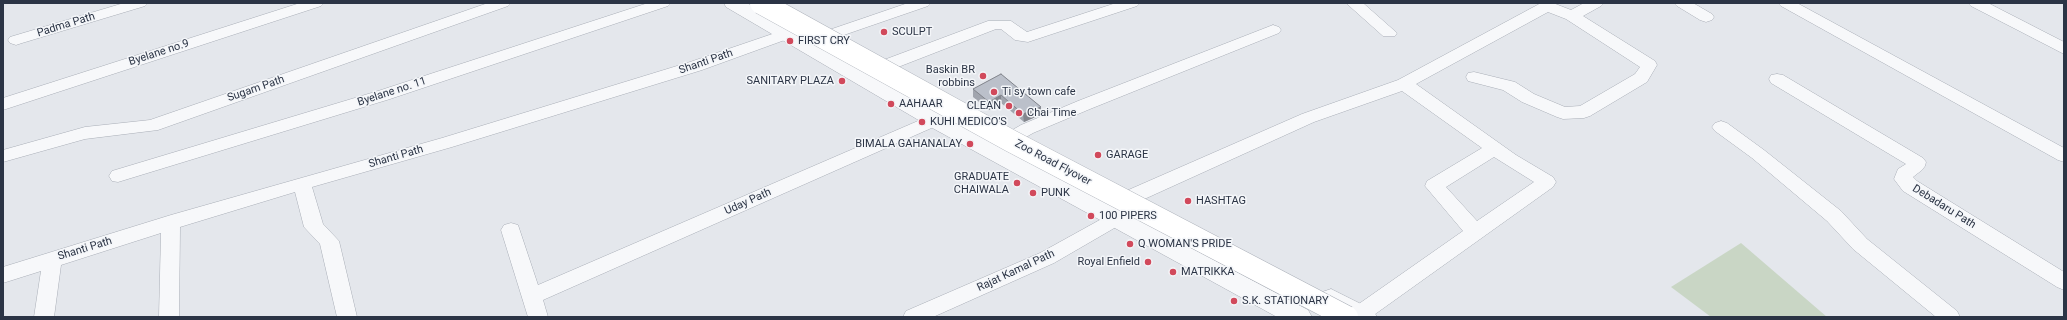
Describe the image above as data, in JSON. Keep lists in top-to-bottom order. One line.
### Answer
{"streets":{"main road":["Zoo Road Flyover"],"street":["Padma Path","Byelane no.9","Shanti Path","Sugam Path","Byelane no. 11","Uday Path","Debadaru Path","Rajat Kamal Path"]},"places":["SCULPT","FIRST CRY","Baskin BR robbins","SANITARY PLAZA","Ti sy town cafe","AAHAAR","CLEAN","Chai Time","KUHI MEDICO'S","BIMALA GAHANALAY","GARAGE","GRADUATE CHAIWALA","PUNK","HASHTAG","100 PIPERS","Q WOMAN'S PRIDE","Royal Enfield","MATRIKKA","S.K. STATIONARY"]}
